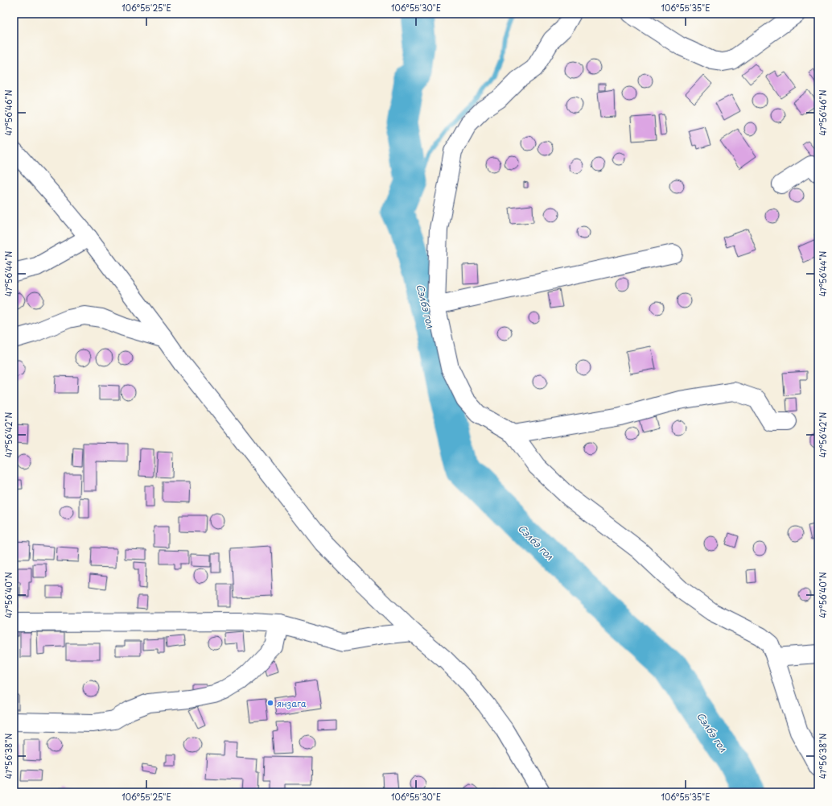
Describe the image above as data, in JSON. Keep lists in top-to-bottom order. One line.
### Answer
{"water":["Сэлбэ гол"],"places":["янзага"],"coordinates":["106°55'25\"E","106°55'30\"E","106°55'35\"E","47°56'46\"N","47°56'44\"N","47°56'42\"N","47°56'40\"N","47°56'38\"N"]}
